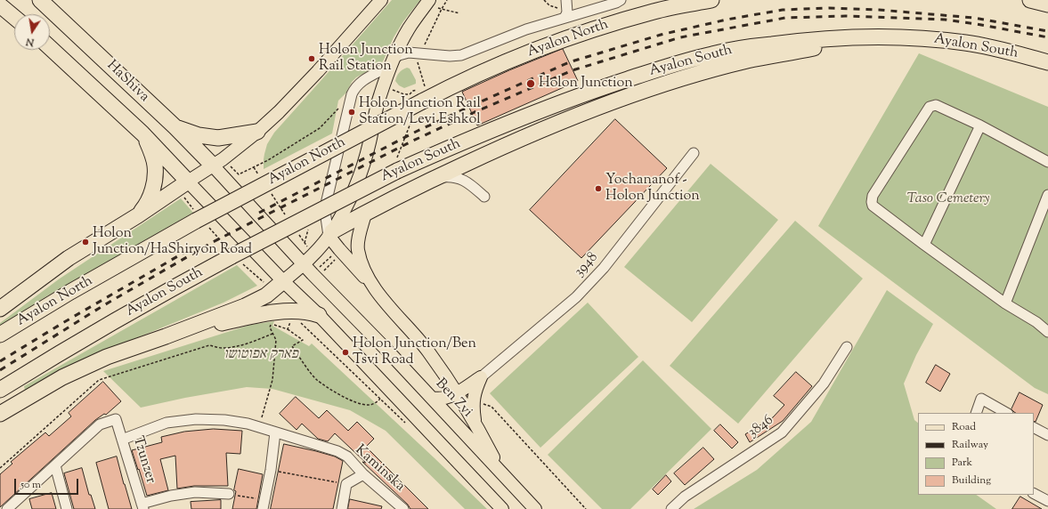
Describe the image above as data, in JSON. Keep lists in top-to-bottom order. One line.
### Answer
{"streets":{"highway":["Ayalon North","Ayalon South","HaShiva"],"main road":["Ben Zvi"],"street":["3948","3846","Tzunzer","Kaminska"]},"crossings":[["HaShiva","Ben Zvi"],["Tzunzer","Kaminska"]],"parks":["Taso Cemetery","פארק אפוטושו"],"places":["Holon Junction Rail Station","Holon Junction","Holon Junction Rail Station/Levi Eshkol","Yochananof - Holon Junction","Holon Junction/HaShiryon Road","Holon Junction/Ben Tsvi Road"],"legend":["Road","Railway","Park","Building"],"scale_bar":"50 m","north":"bottom"}
